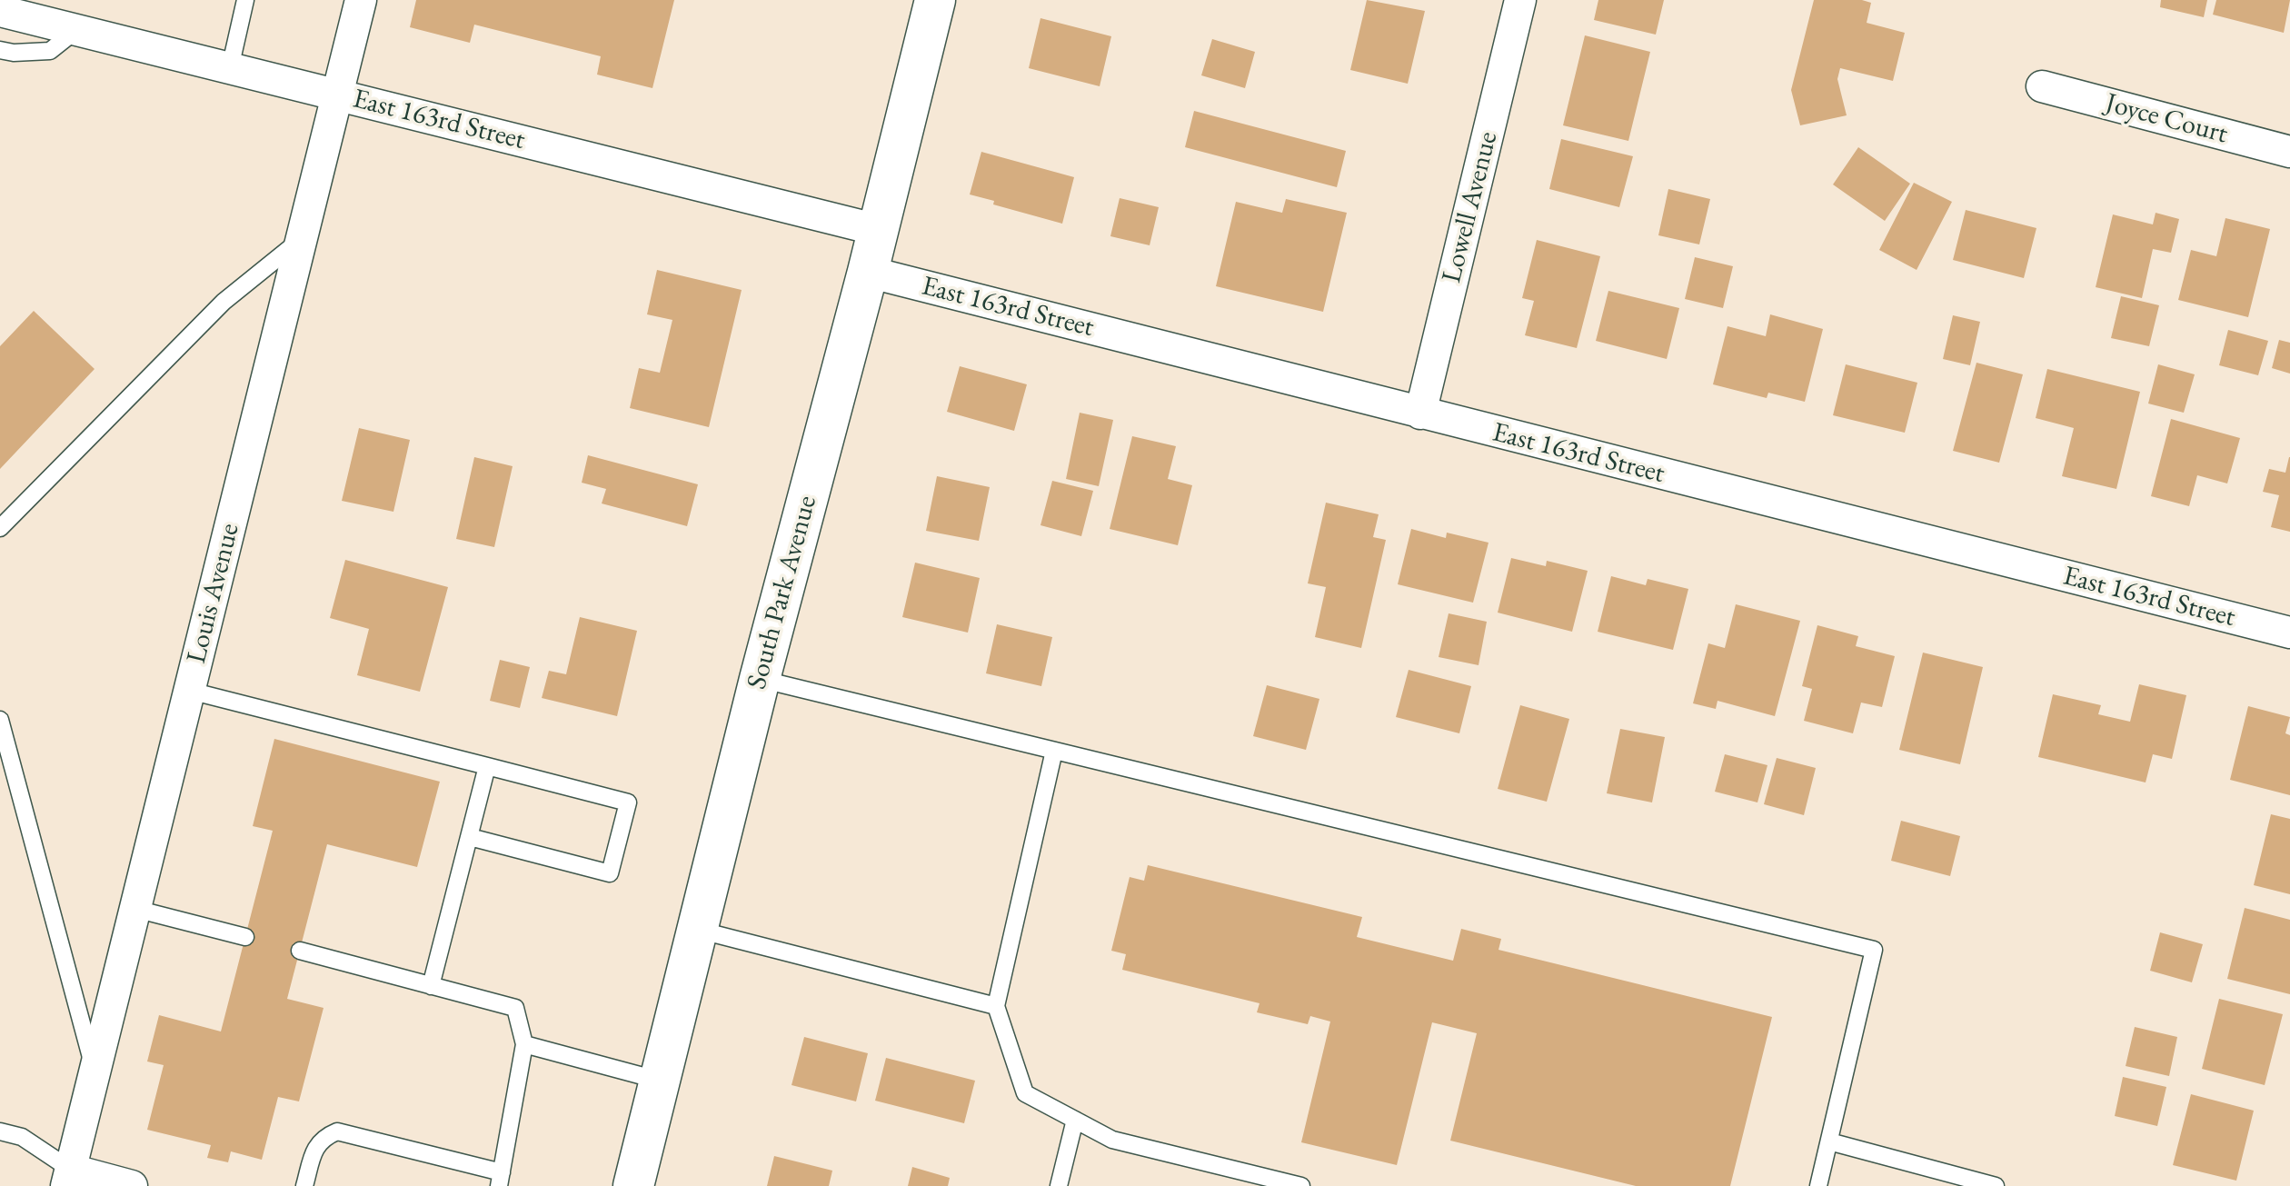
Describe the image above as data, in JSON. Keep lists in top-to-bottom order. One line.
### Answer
{"streets":{"street":["Joyce Court","East 163rd Street","Lowell Avenue","South Park Avenue","Louis Avenue"]},"crossings":[["East 163rd Street","Lowell Avenue"],["East 163rd Street","South Park Avenue"],["East 163rd Street","Louis Avenue"]]}
